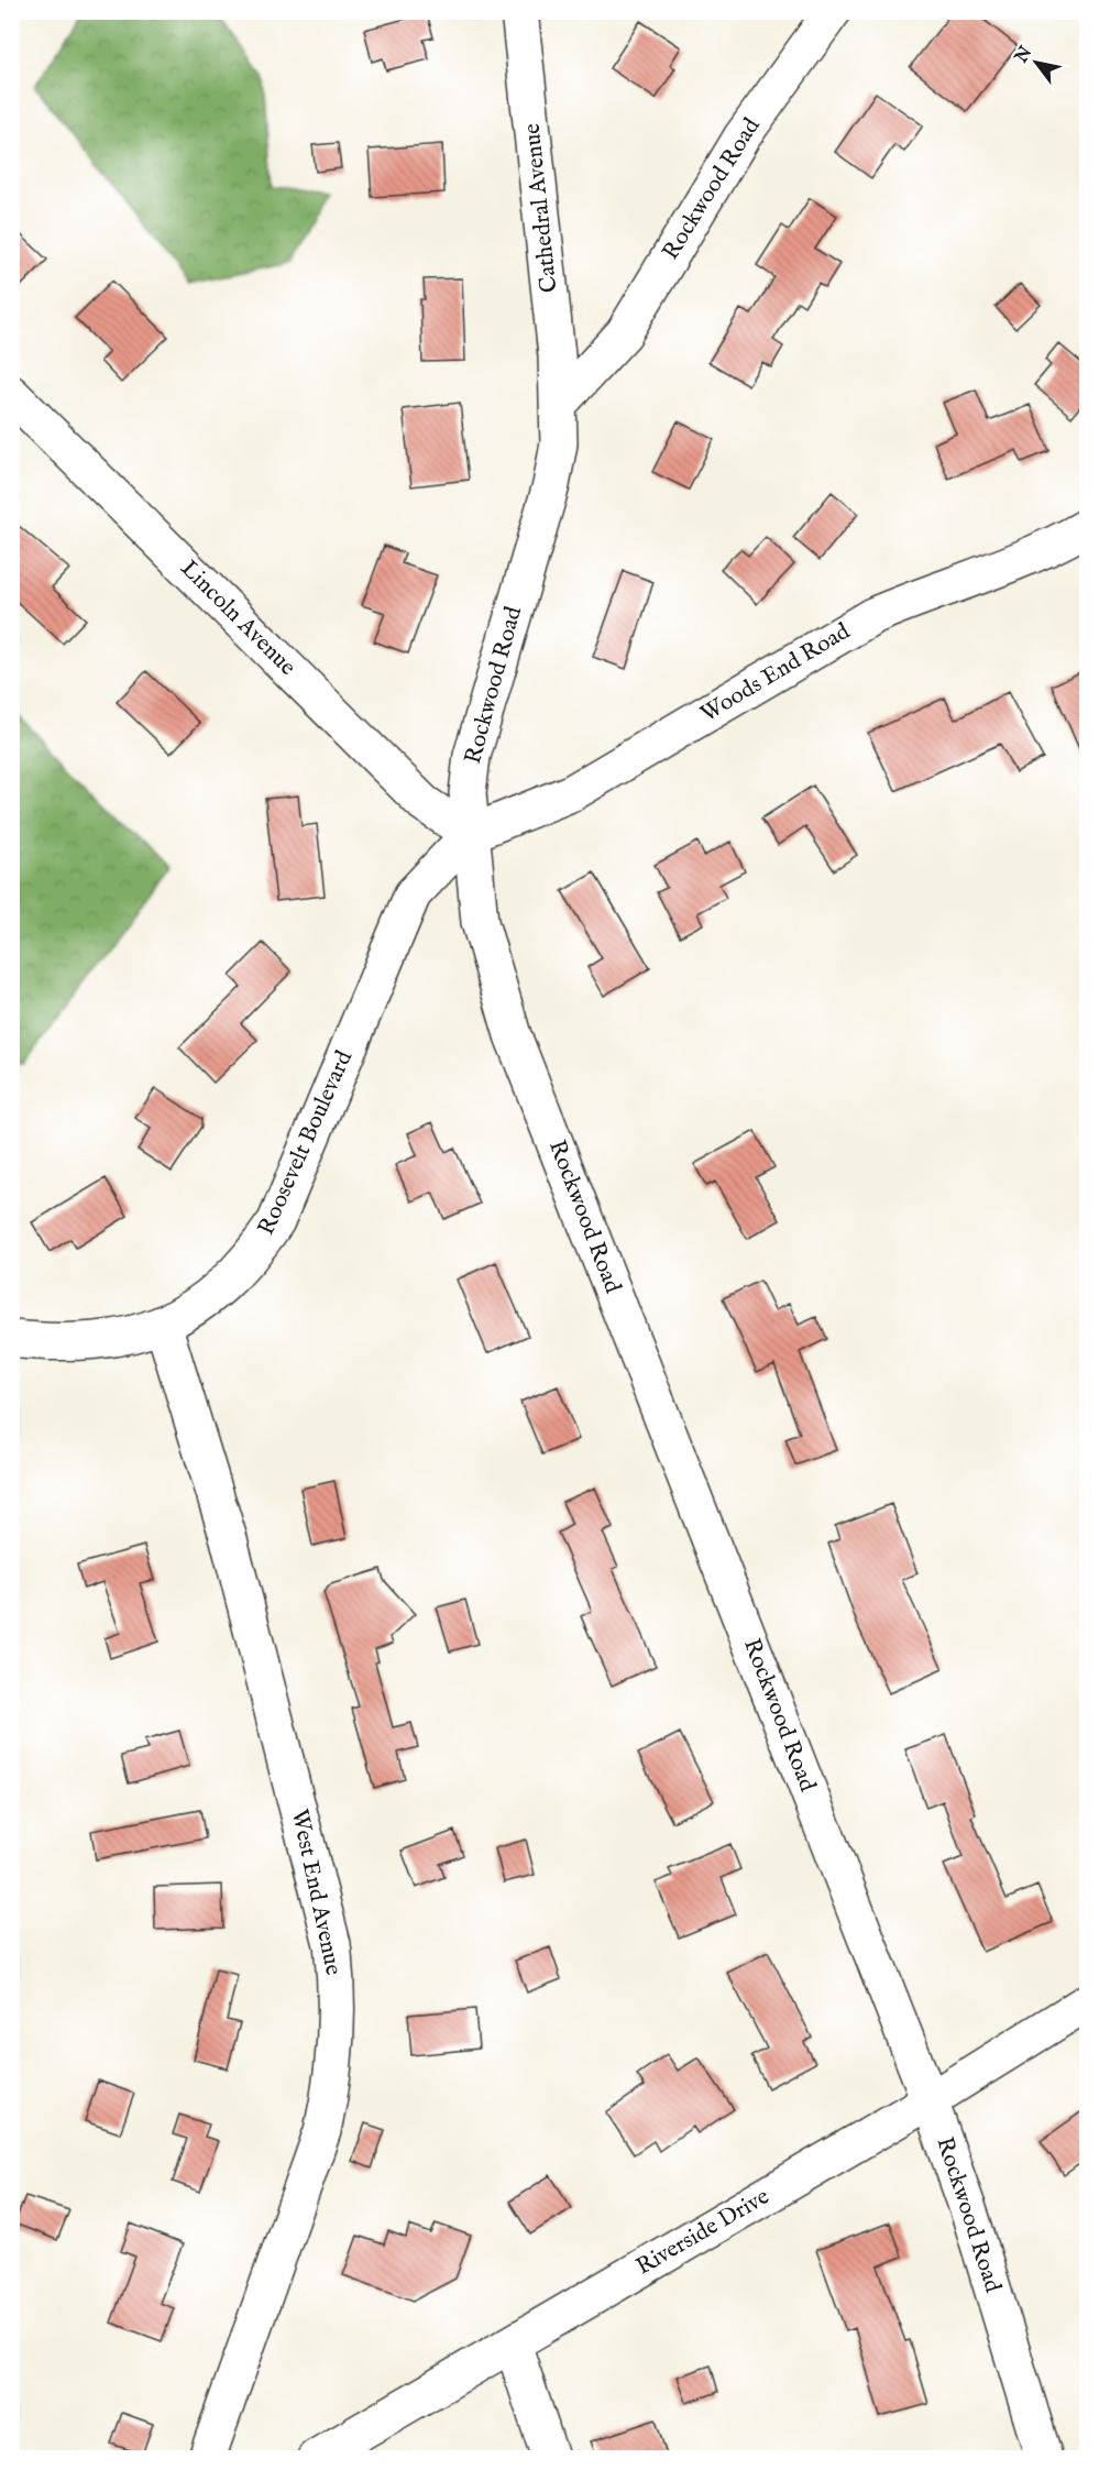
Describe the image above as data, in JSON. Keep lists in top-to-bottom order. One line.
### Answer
{"streets":{"street":["Rockwood Road","Cathedral Avenue","Lincoln Avenue","Woods End Road","Roosevelt Boulevard","West End Avenue","Riverside Drive"]},"crossings":[["Rockwood Road","Cathedral Avenue"],["Rockwood Road","Lincoln Avenue"],["Rockwood Road","Woods End Road"],["Rockwood Road","Roosevelt Boulevard"],["Rockwood Road","Riverside Drive"],["Lincoln Avenue","Woods End Road"],["Lincoln Avenue","Roosevelt Boulevard"],["Woods End Road","Roosevelt Boulevard"],["Roosevelt Boulevard","West End Avenue"]],"north":"top left"}
